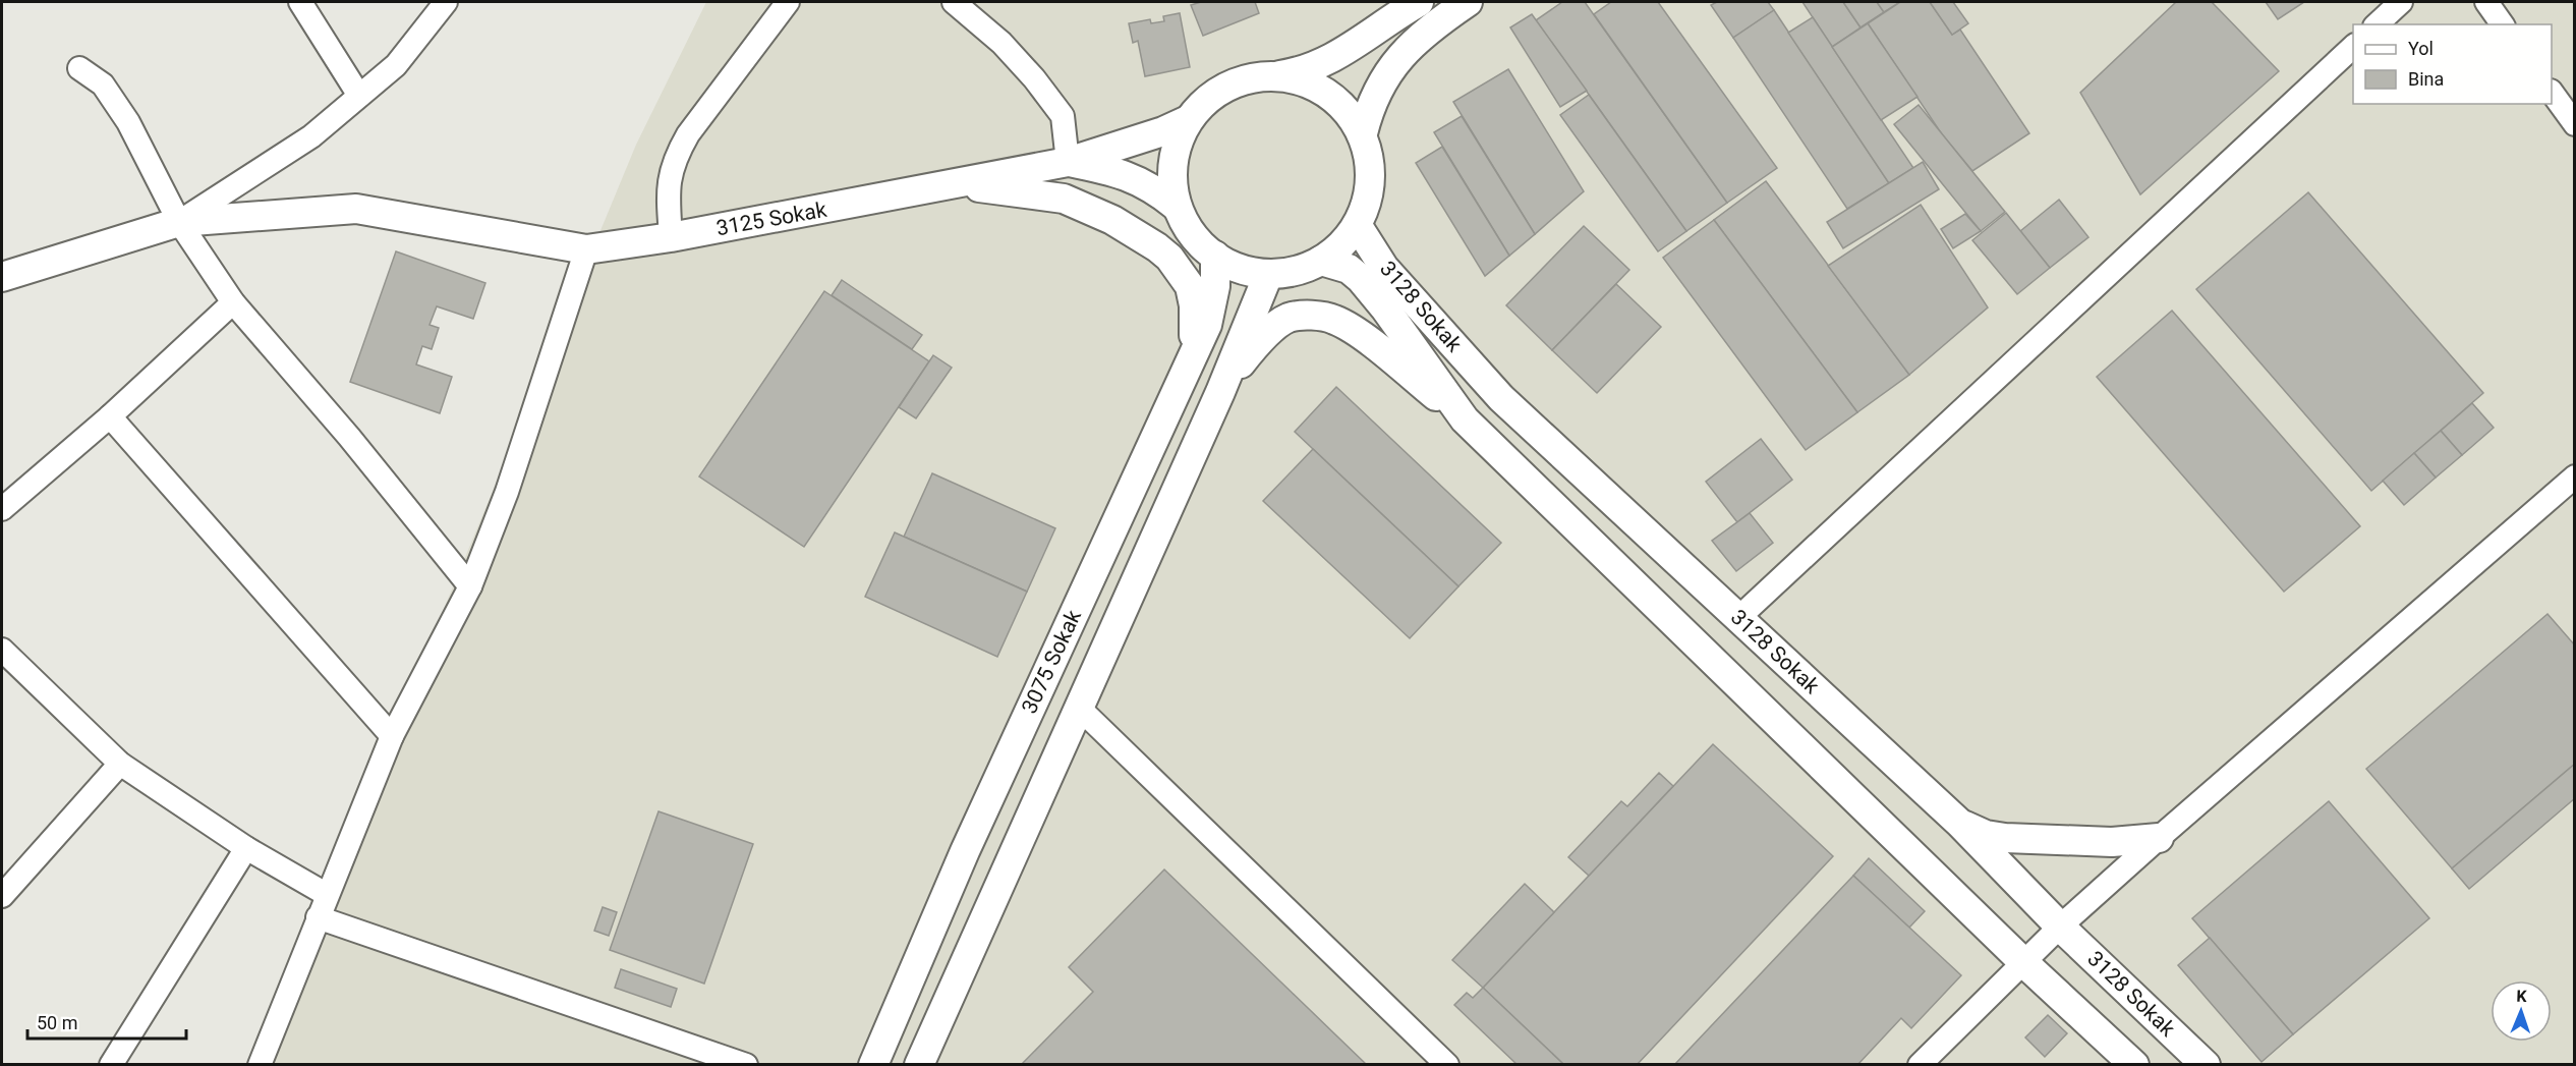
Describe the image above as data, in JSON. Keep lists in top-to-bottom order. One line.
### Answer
{"streets":{"street":["3125 Sokak","3128 Sokak","3075 Sokak"]},"crossings":[["3125 Sokak","3128 Sokak"],["3125 Sokak","3075 Sokak"],["3128 Sokak","3075 Sokak"]],"legend":["Yol","Bina"],"scale_bar":"50 m","north":"top"}
